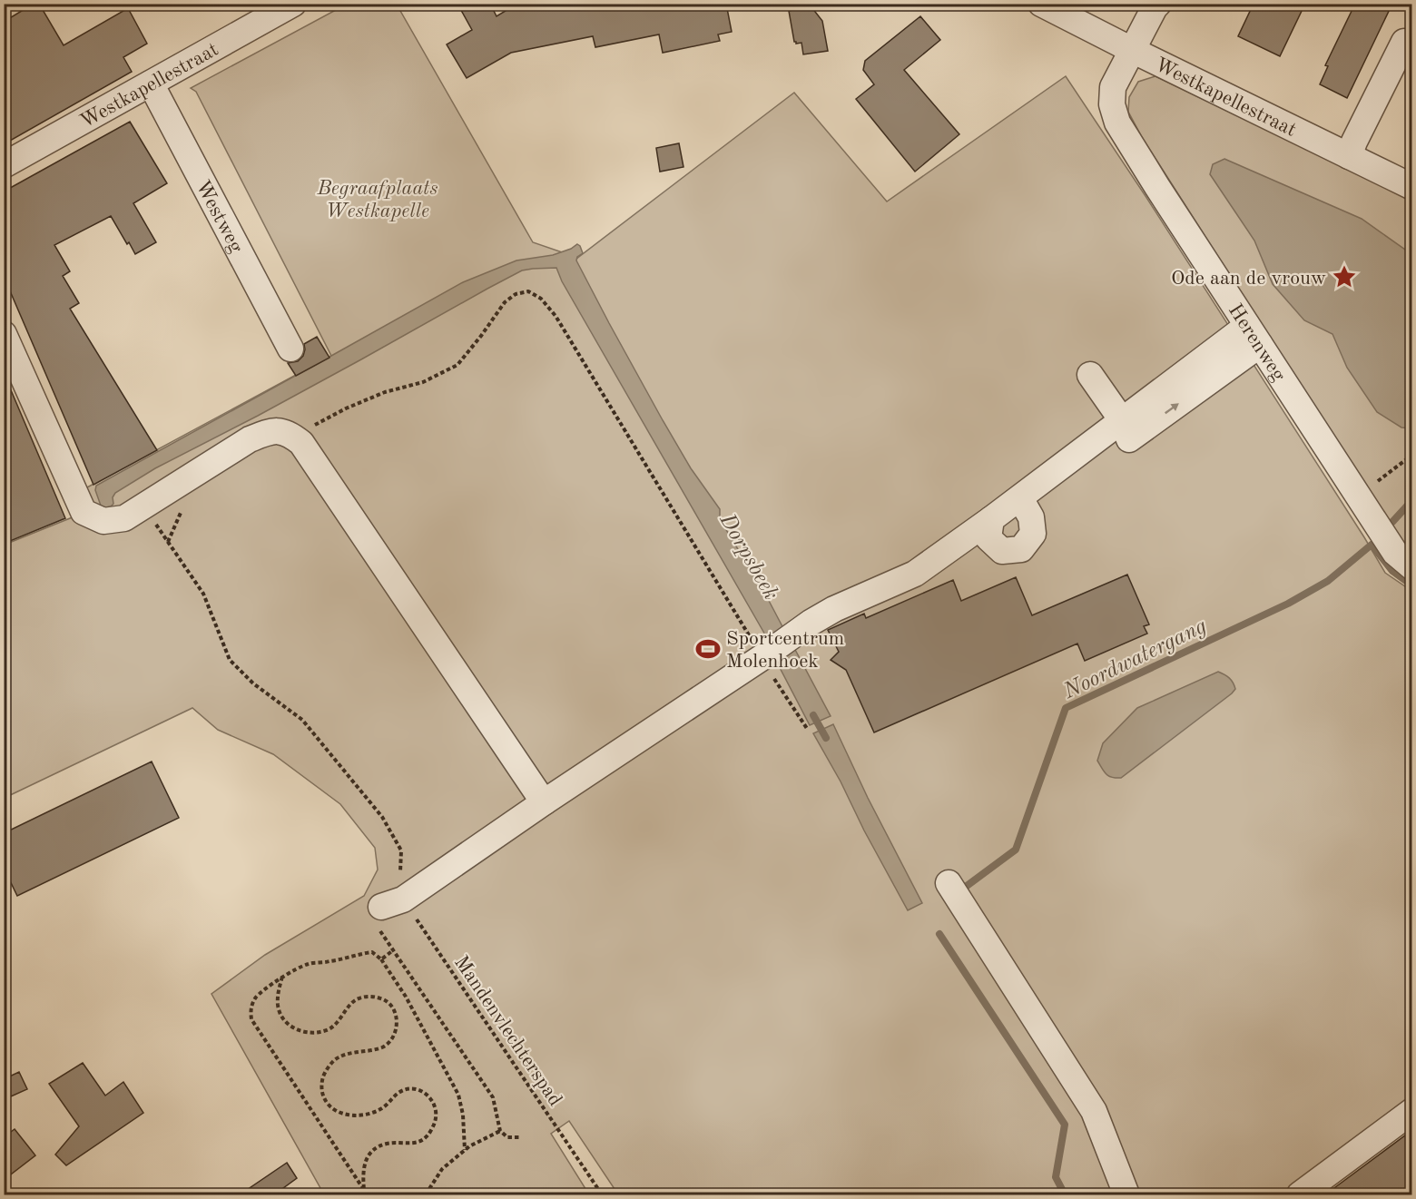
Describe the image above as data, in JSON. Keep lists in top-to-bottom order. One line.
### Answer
{"streets":{"street":["Westkapellestraat","Westweg","Herenweg"],"path":["Mandenvlechterspad"]},"crossings":[["Westkapellestraat","Westweg"],["Westkapellestraat","Herenweg"]],"water":["Dorpsbeek","Noordwatergang"],"parks":["Begraafplaats Westkapelle"],"places":{"place":["Ode aan de vrouw"],"sports":["Sportcentrum Molenhoek"]}}
